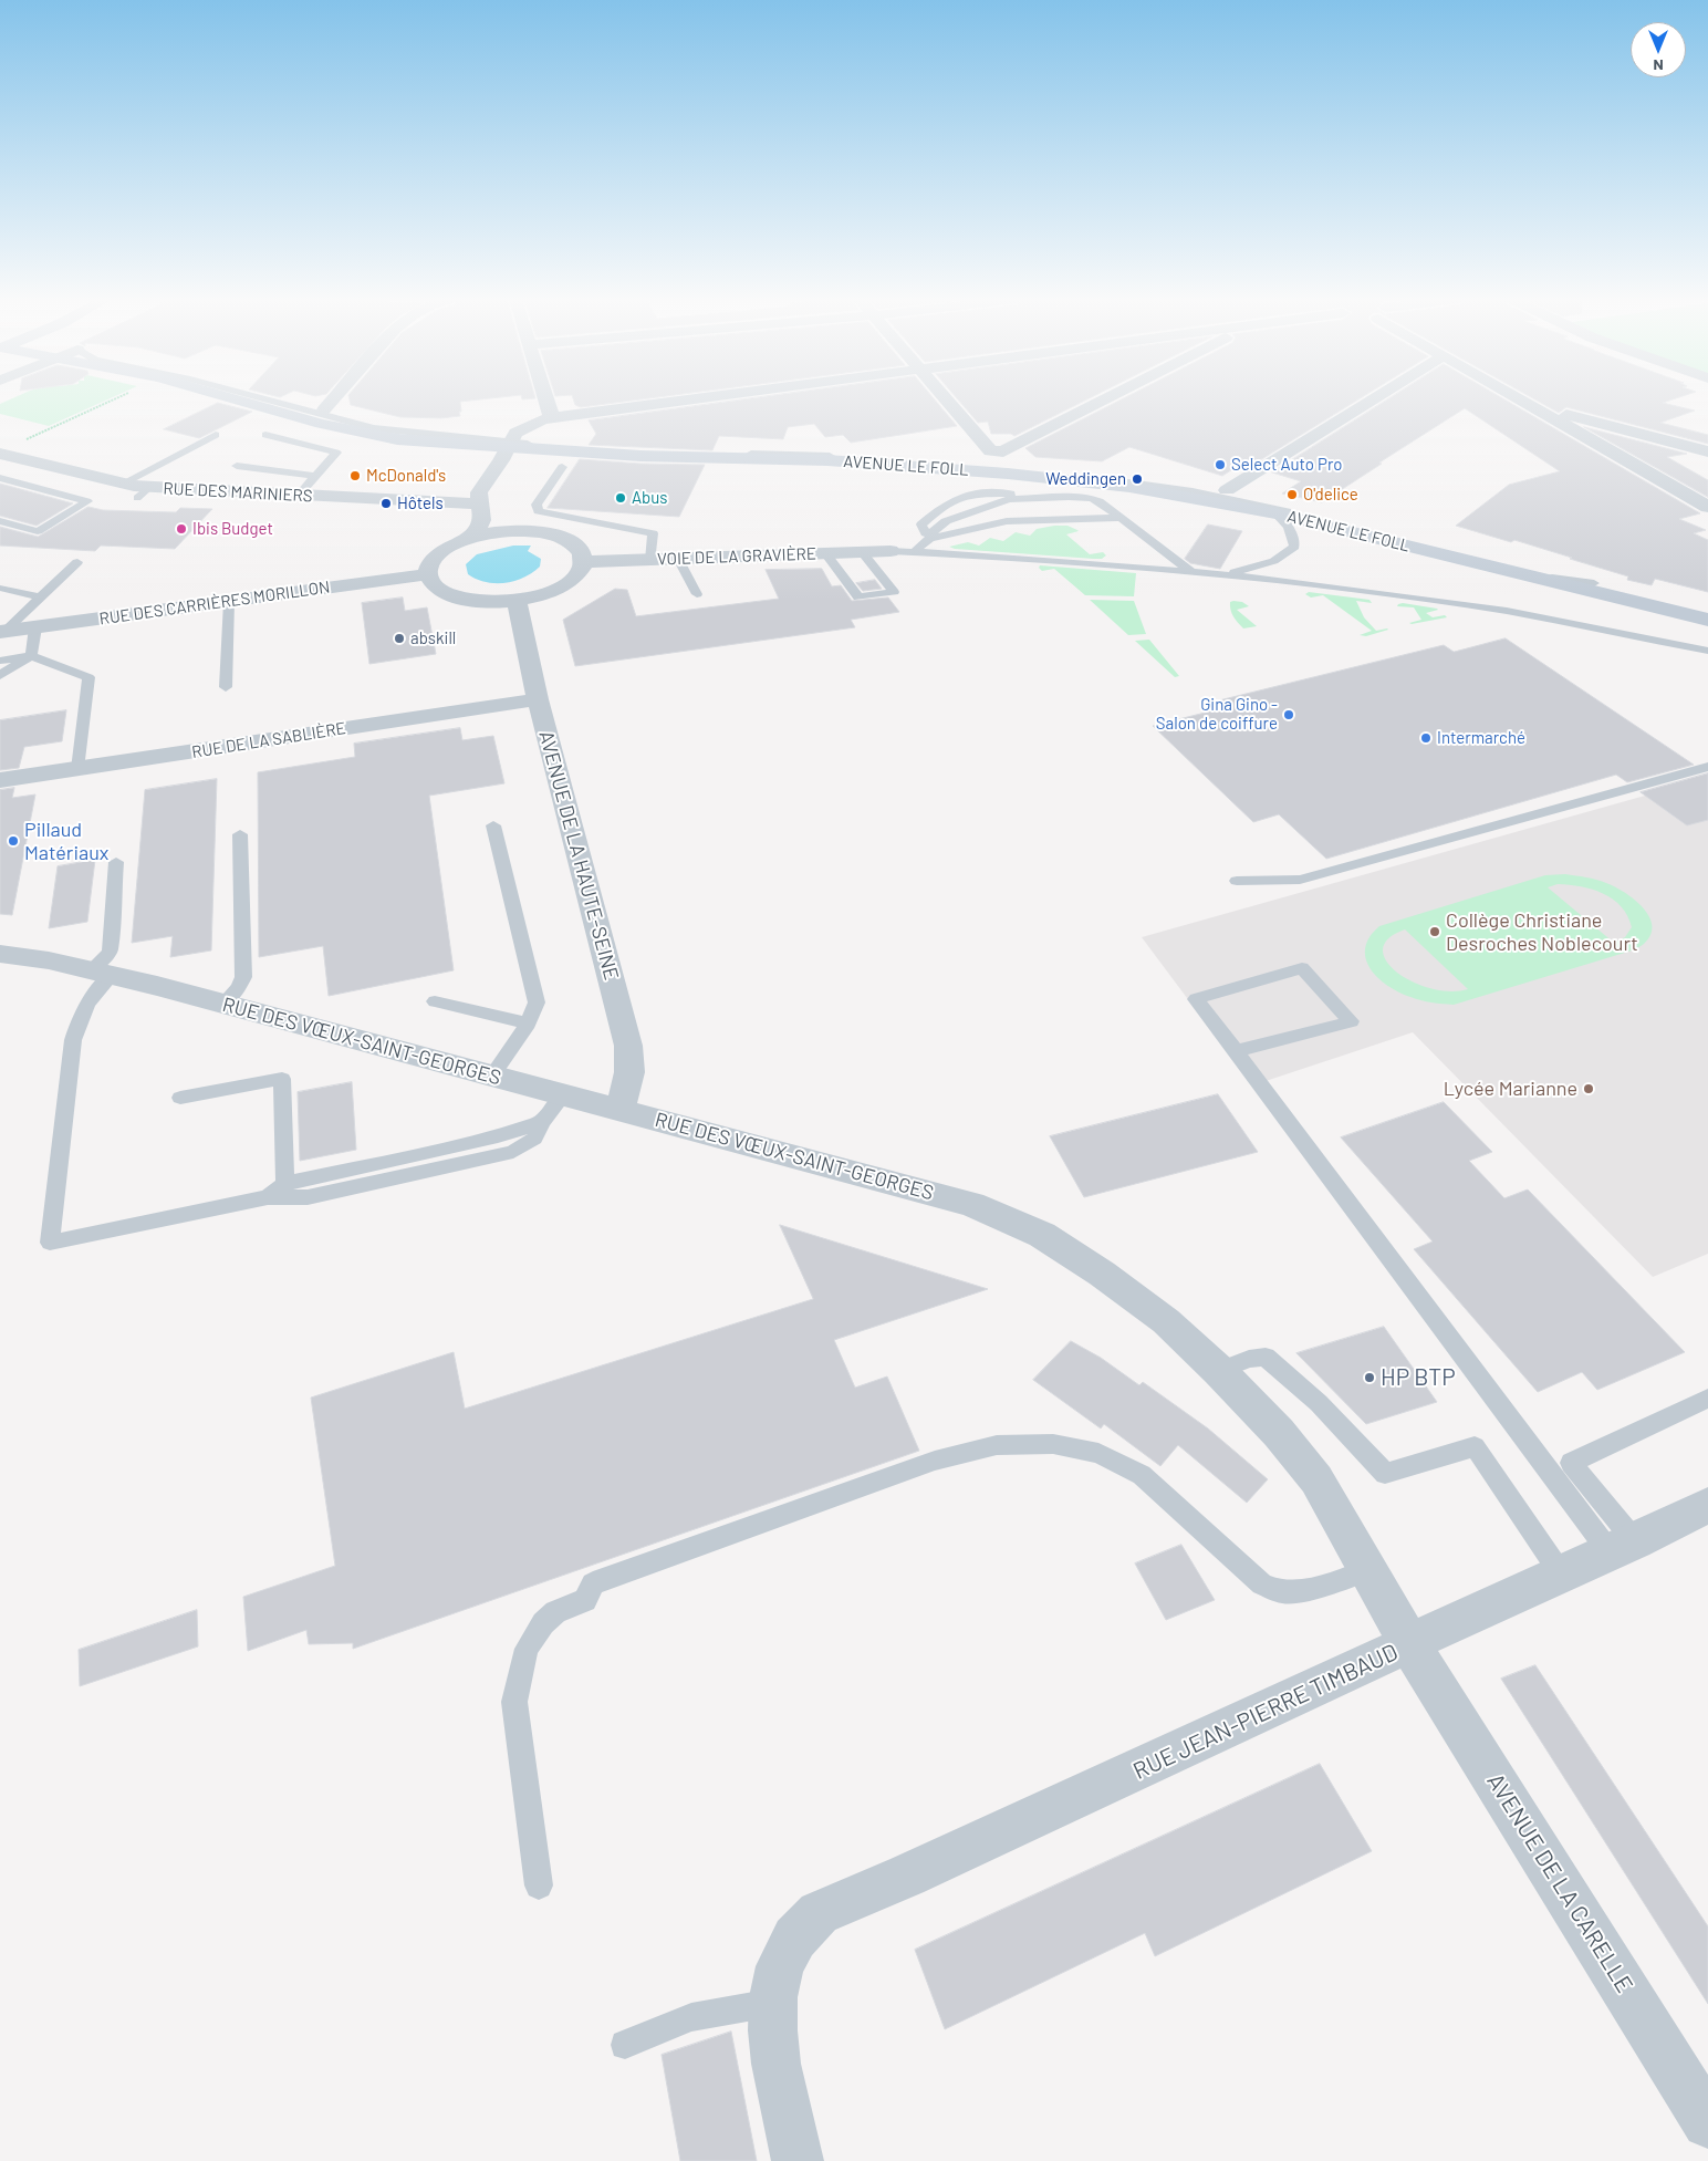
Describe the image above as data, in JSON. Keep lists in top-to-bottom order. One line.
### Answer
{"streets":{"main road":["AVENUE LE FOLL"],"street":["RUE DES MARINIERS","VOIE DE LA GRAVIÈRE","RUE DES CARRIÈRES MORILLON","RUE DE LA SABLIÈRE","AVENUE DE LA HAUTE-SEINE","RUE DES VŒUX-SAINT-GEORGES","RUE JEAN-PIERRE TIMBAUD","AVENUE DE LA CARELLE"]},"crossings":[["RUE DE LA SABLIÈRE","AVENUE DE LA HAUTE-SEINE"],["AVENUE DE LA HAUTE-SEINE","RUE DES VŒUX-SAINT-GEORGES"],["RUE DES VŒUX-SAINT-GEORGES","RUE JEAN-PIERRE TIMBAUD"],["RUE DES VŒUX-SAINT-GEORGES","AVENUE DE LA CARELLE"],["RUE JEAN-PIERRE TIMBAUD","AVENUE DE LA CARELLE"]],"places":["Select Auto Pro","McDonald's","Weddingen","O'delice","Abus","Hôtels","Ibis Budget","abskill","Gina Gino - Salon de coiffure","Intermarché","Pillaud Matériaux","Collège Christiane Desroches Noblecourt","Lycée Marianne","HP BTP"],"north":"bottom"}
